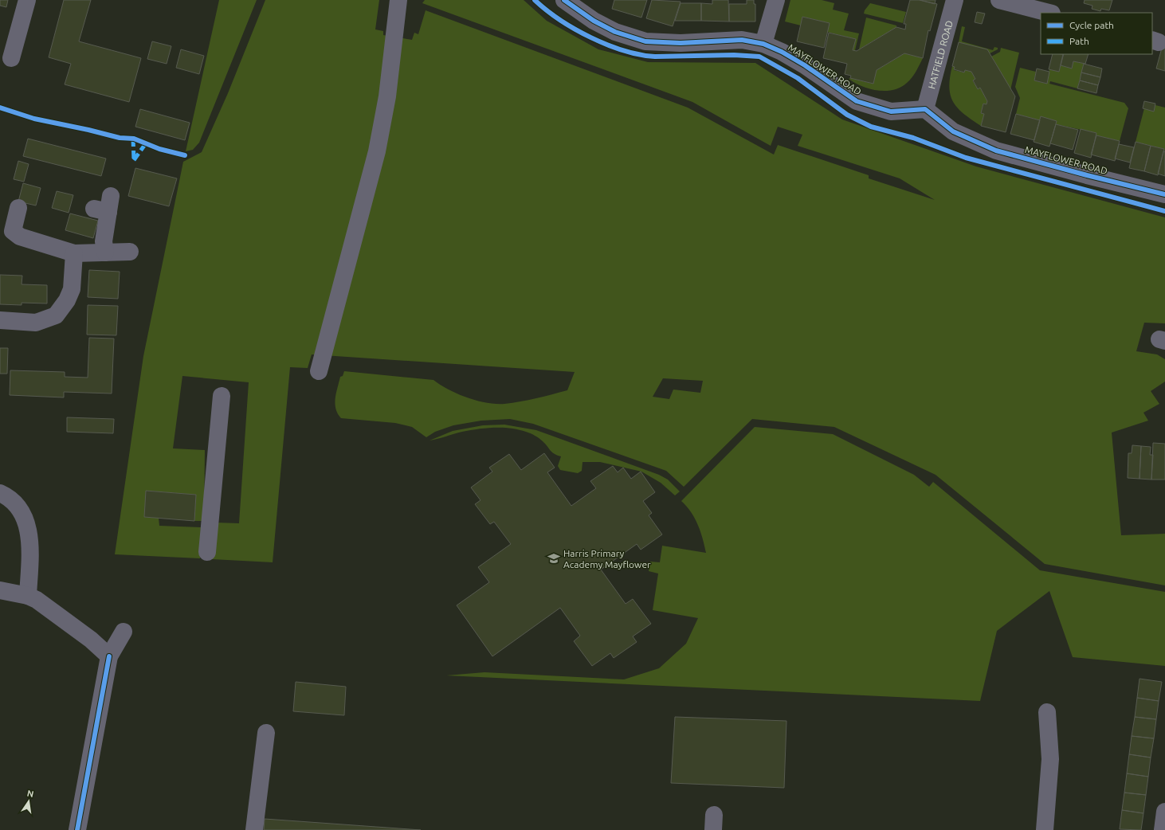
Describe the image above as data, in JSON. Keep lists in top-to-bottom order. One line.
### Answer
{"streets":{"street":["HATFIELD ROAD","MAYFLOWER ROAD"]},"crossings":[["HATFIELD ROAD","MAYFLOWER ROAD"]],"places":{"school or university":["Harris Primary Academy Mayflower"]},"legend":["Cycle path","Path"],"north":"top"}
